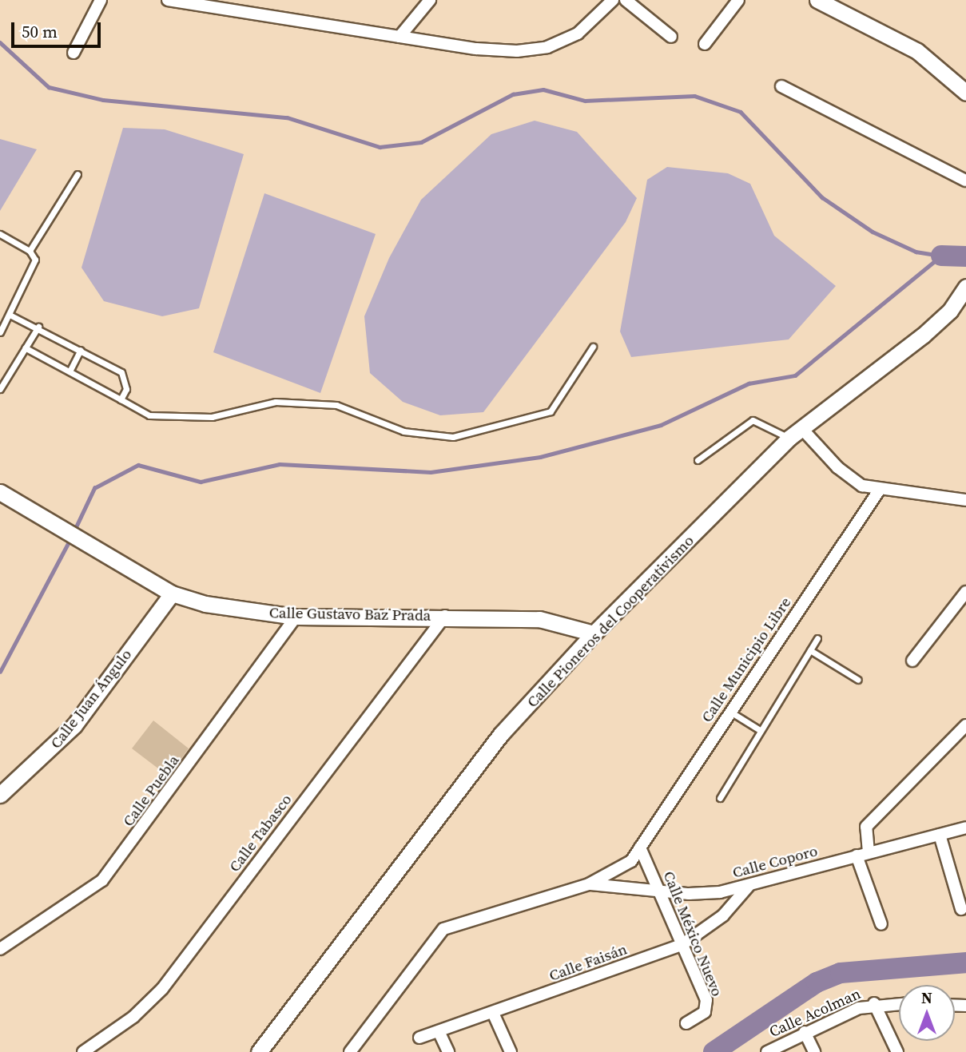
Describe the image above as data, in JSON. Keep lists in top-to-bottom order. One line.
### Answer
{"streets":{"street":["Calle Gustavo Baz Prada","Calle Pioneros del Cooperativismo","Calle Municipio Libre","Calle Juan Ángulo","Calle Puebla","Calle Tabasco","Calle Coporo","Calle México Nuevo","Calle Faisán","Calle Acolman"]},"crossings":[["Calle Gustavo Baz Prada","Calle Pioneros del Cooperativismo"],["Calle Gustavo Baz Prada","Calle Juan Ángulo"],["Calle Gustavo Baz Prada","Calle Puebla"],["Calle Gustavo Baz Prada","Calle Tabasco"],["Calle Municipio Libre","Calle Coporo"],["Calle Municipio Libre","Calle México Nuevo"],["Calle Coporo","Calle México Nuevo"],["Calle Coporo","Calle Faisán"],["Calle México Nuevo","Calle Faisán"]],"scale_bar":"50 m","north":"top"}
